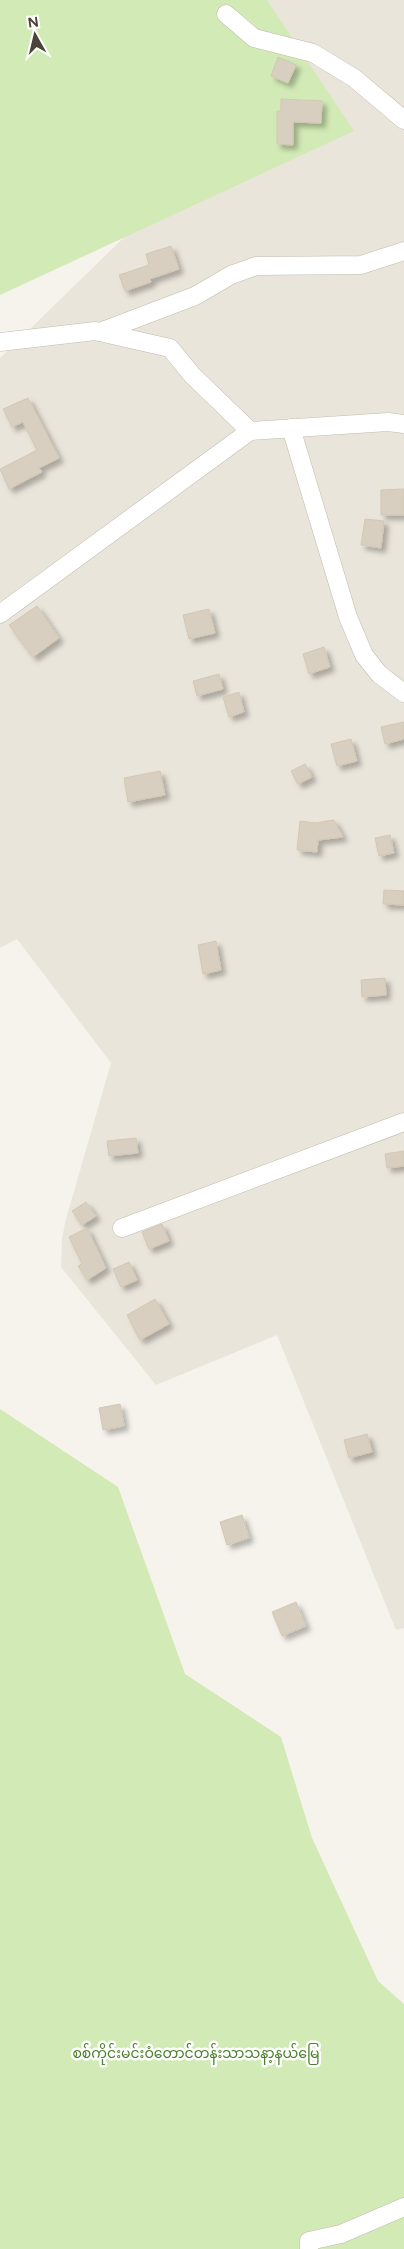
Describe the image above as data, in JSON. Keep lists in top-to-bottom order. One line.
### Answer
{"parks":["စစ်ကိုင်းမင်းဝံတောင်တန်းသာသနာ့နယ်မြေ"],"north":"top"}
